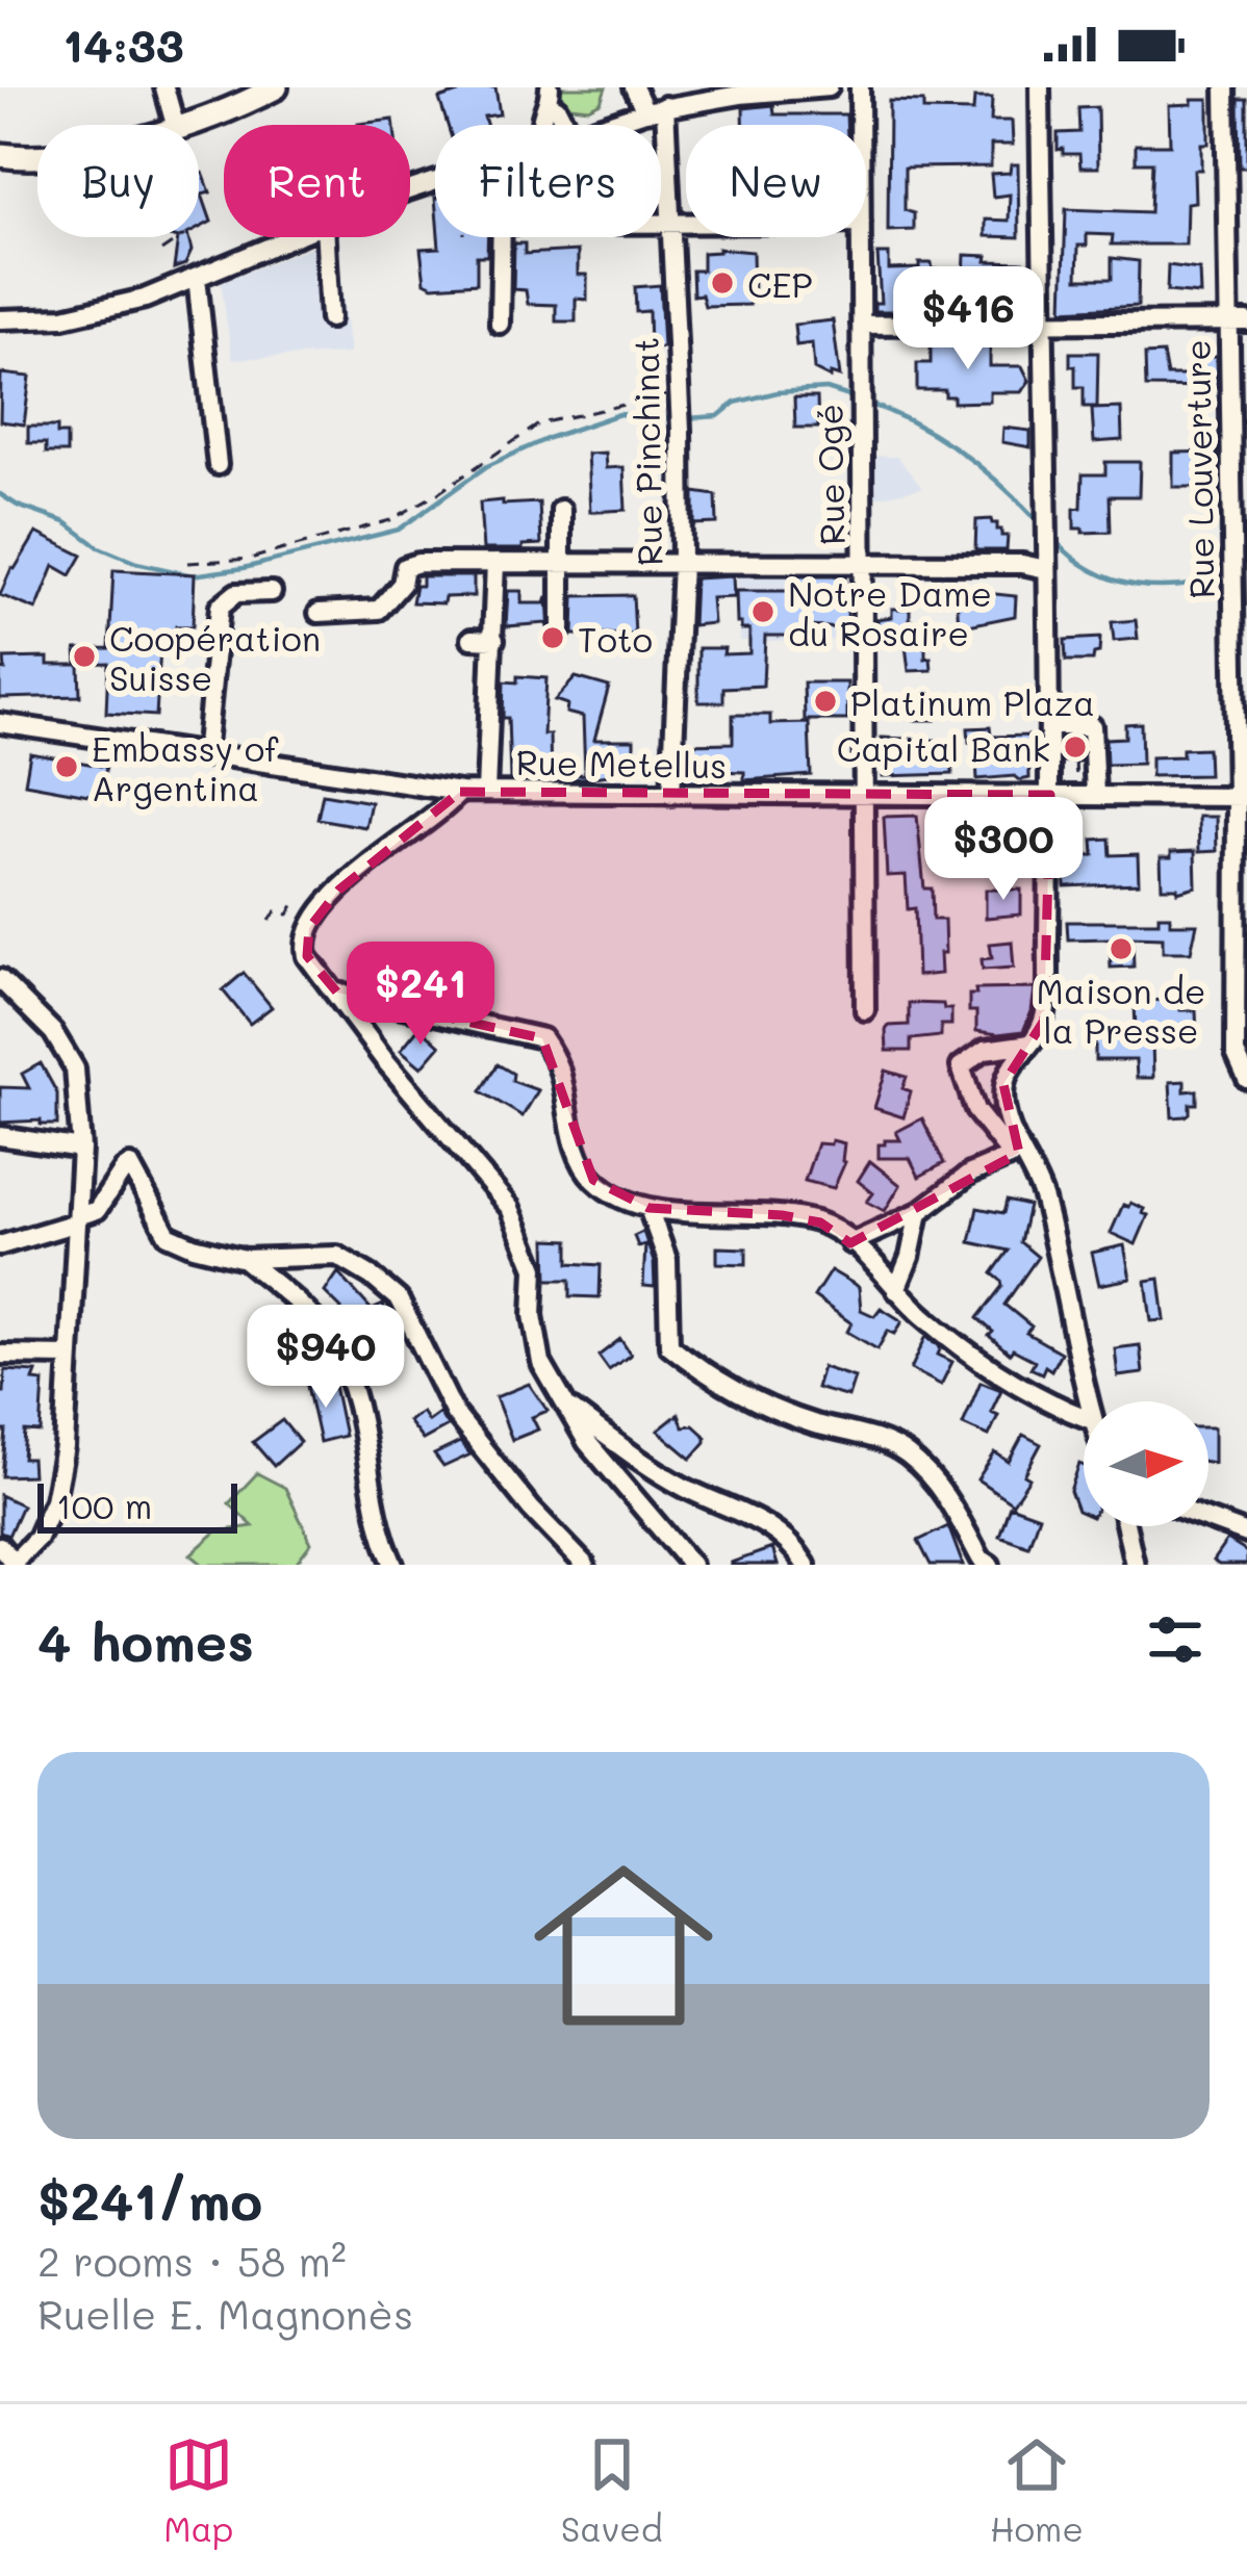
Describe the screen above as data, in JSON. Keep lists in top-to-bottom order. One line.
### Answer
{"streets":{"street":["Rue Pinchinat","Rue Louverture","Rue Ogé","Rue Metellus"]},"crossings":[["Rue Pinchinat","Rue Metellus"],["Rue Louverture","Rue Metellus"],["Rue Ogé","Rue Metellus"]],"places":["CEP","Notre Dame du Rosaire","Toto","Coopération Suisse","Platinum Plaza","Capital Bank","Embassy of Argentina","Maison de la Presse"],"scale_bar":"100 m","north":"right","page":{"status":"14:33","chip":["Buy","Rent","Filters","New"],"price":["$416","$300","$241","$940"],"scale":"100 m","heading":"4 homes","list":[{"name":"$241/mo","note":"2 rooms · 58 m² · Ruelle E. Magnonès"}],"tabs":["Map","Saved","Home"]}}
